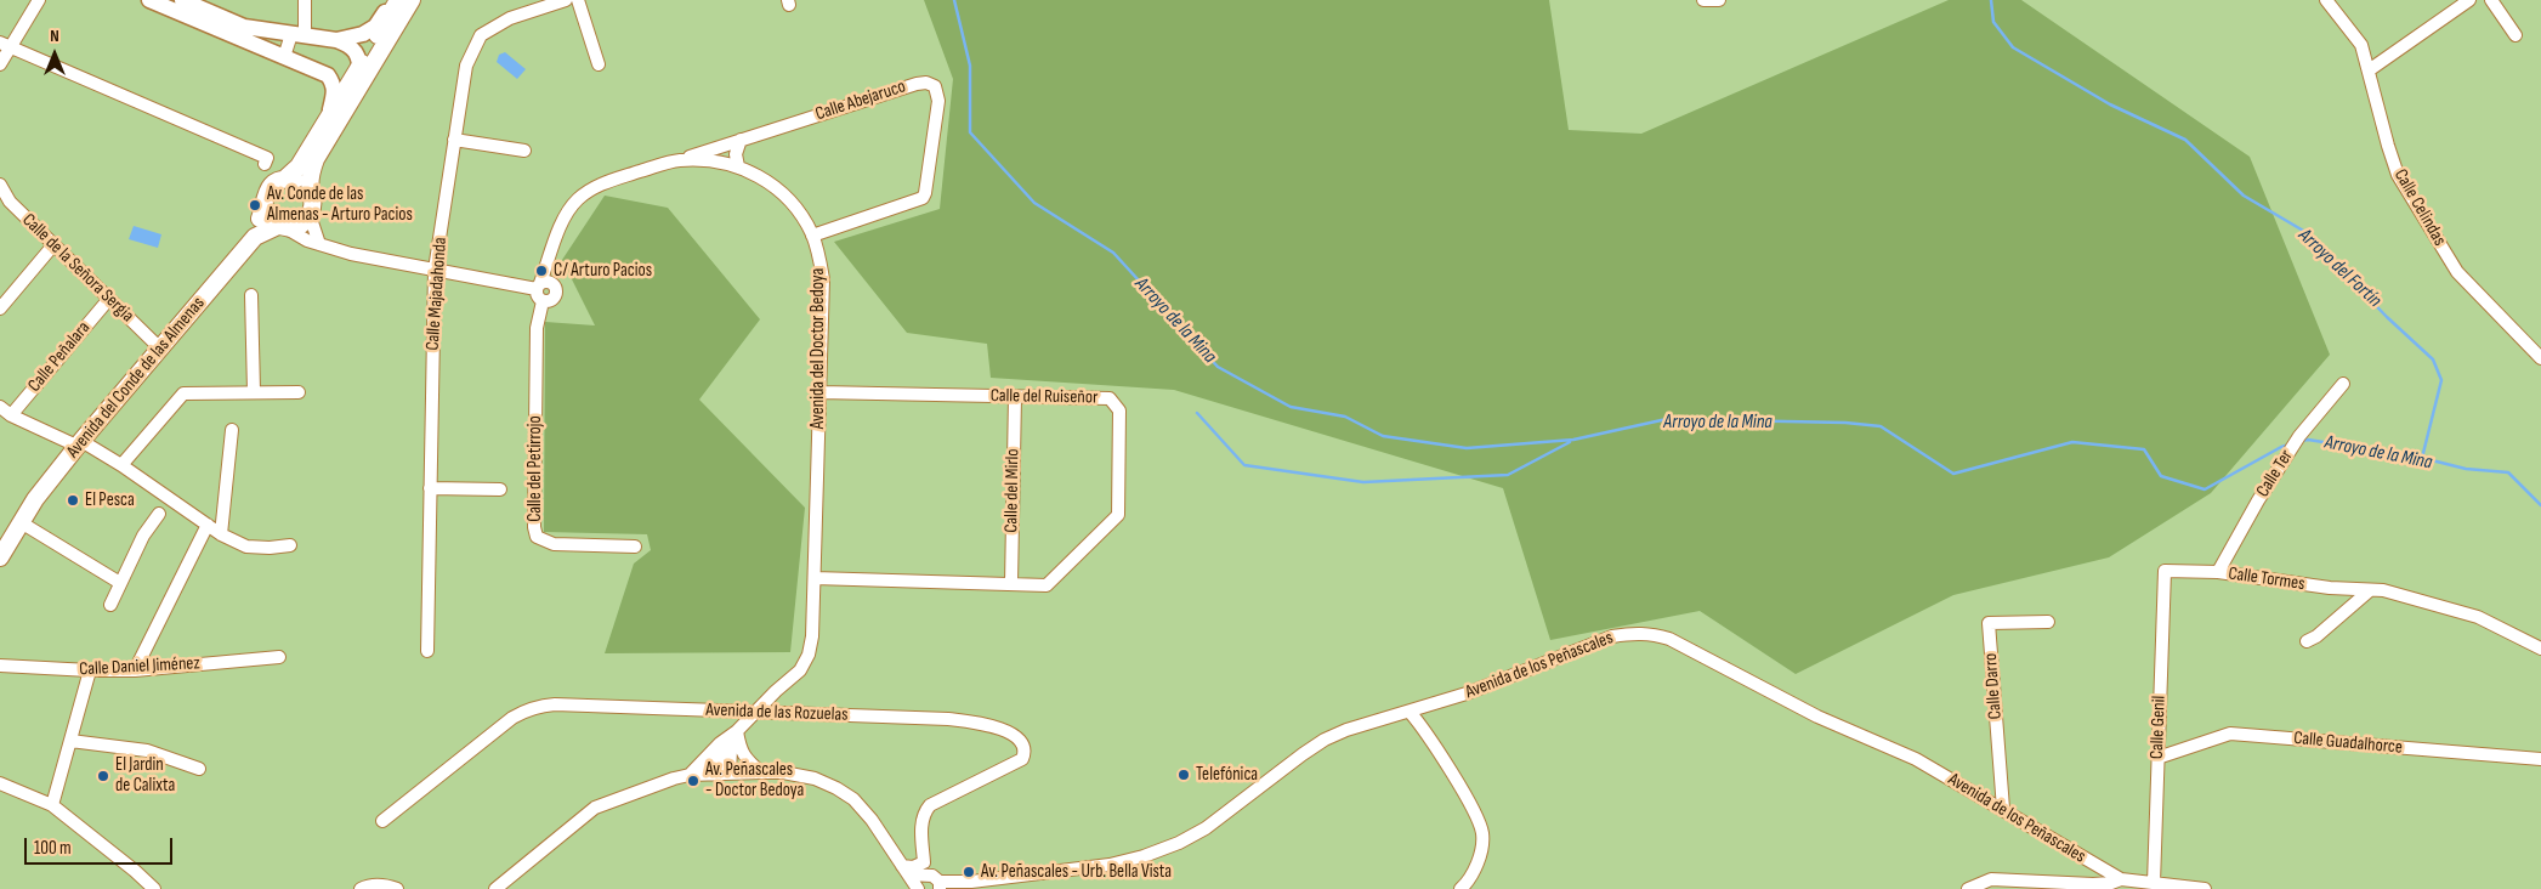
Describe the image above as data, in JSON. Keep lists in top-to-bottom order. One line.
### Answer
{"streets":{"main road":["Avenida del Conde de las Almenas"],"street":["Calle Abejaruco","Calle Celindas","Calle de la Señora Sergia","Calle Majadahonda","Avenida del Doctor Bedoya","Calle Peñalara","Calle del Ruiseñor","Calle del Petirrojo","Calle Ter","Calle del Mirlo","Calle Tormes","Avenida de los Peñascales","Calle Daniel Jiménez","Calle Darro","Avenida de las Rozuelas","Calle Genil","Calle Guadalhorce"]},"crossings":[["Calle Abejaruco","Avenida del Doctor Bedoya"],["Calle de la Señora Sergia","Calle Peñalara"],["Calle de la Señora Sergia","Avenida del Conde de las Almenas"],["Avenida del Doctor Bedoya","Calle del Ruiseñor"],["Avenida del Doctor Bedoya","Calle del Petirrojo"],["Avenida del Doctor Bedoya","Avenida de las Rozuelas"],["Calle del Ruiseñor","Calle del Mirlo"],["Calle Ter","Calle Tormes"],["Calle Tormes","Calle Genil"],["Avenida de los Peñascales","Calle Darro"],["Avenida de los Peñascales","Avenida de las Rozuelas"],["Avenida de los Peñascales","Calle Genil"],["Calle Genil","Calle Guadalhorce"]],"water":["Arroyo del Fortín","Arroyo de la Mina"],"places":["Av. Conde de las Almenas - Arturo Pacios","C/ Arturo Pacios","El Pesca","Telefónica","El Jardin de Calixta","Av. Peñascales - Doctor Bedoya","Av. Peñascales - Urb. Bella Vista"],"scale_bar":"100 m","north":"top"}
